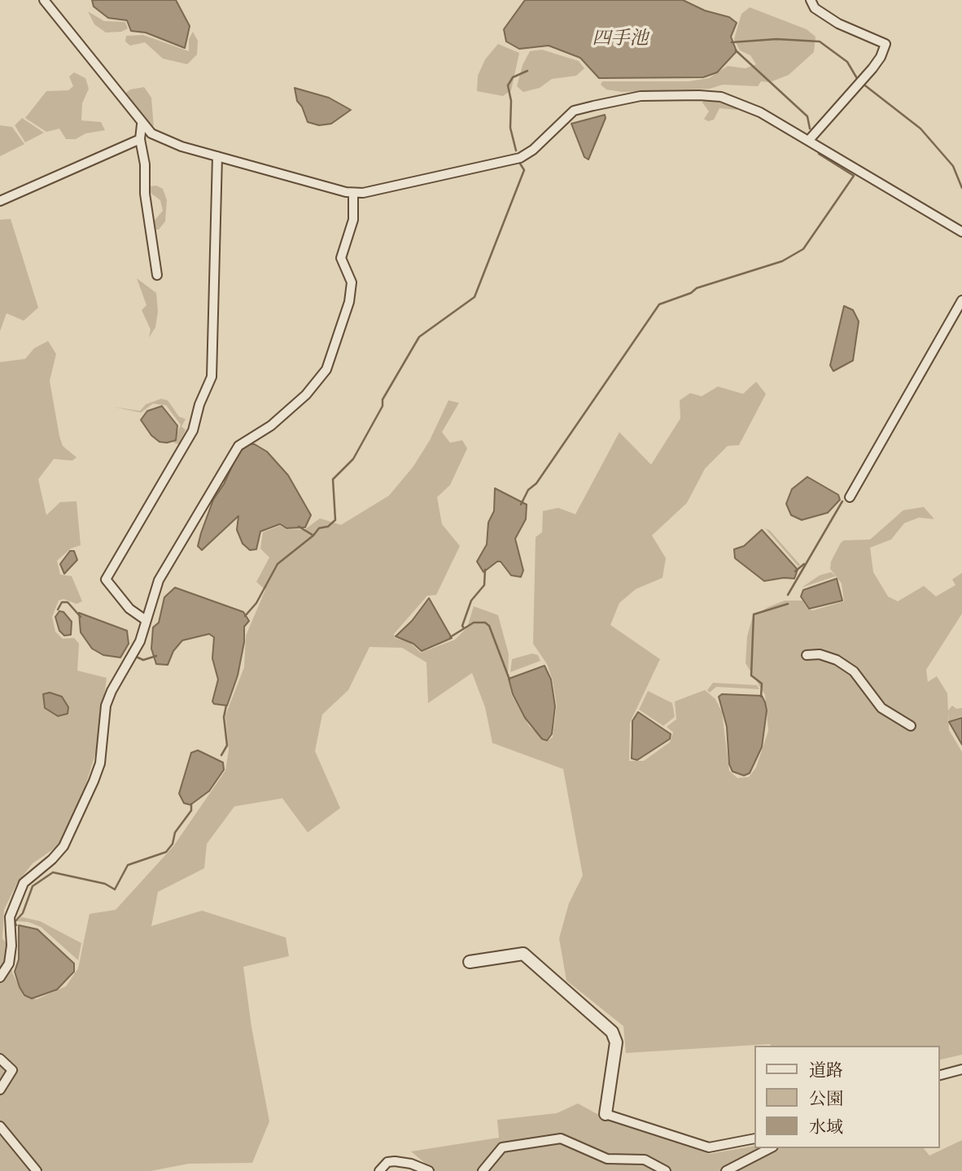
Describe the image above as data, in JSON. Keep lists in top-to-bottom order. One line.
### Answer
{"water":["四手池"],"legend":["道路","公園","水域"]}
